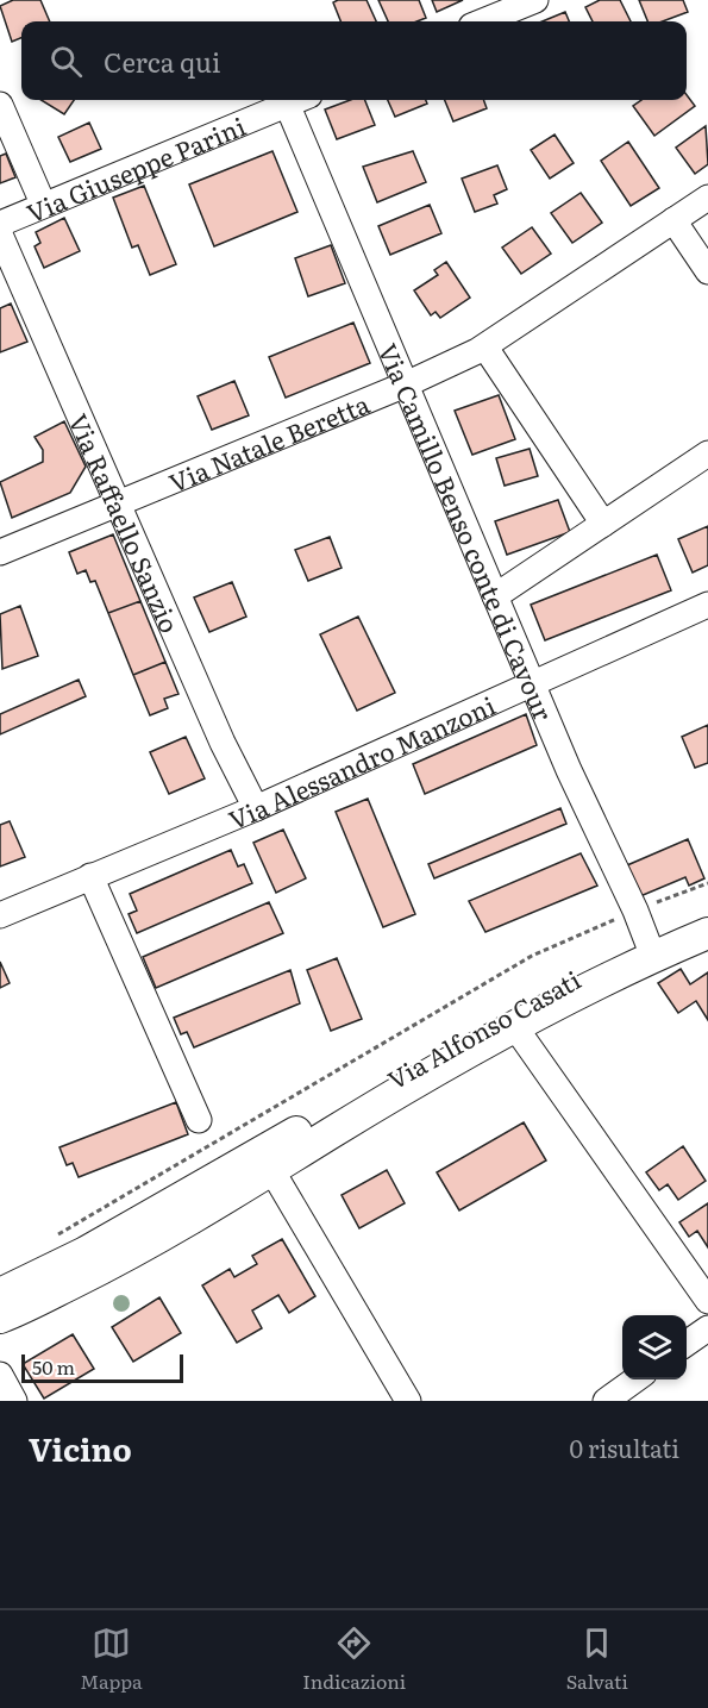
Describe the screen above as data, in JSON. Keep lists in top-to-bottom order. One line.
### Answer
{"streets":{"main road":["Via Alfonso Casati"],"street":["Via Giuseppe Parini","Via Natale Beretta","Via Raffaello Sanzio","Via Camillo Benso conte di Cavour","Via Alessandro Manzoni"]},"crossings":[["Via Natale Beretta","Via Raffaello Sanzio"],["Via Natale Beretta","Via Camillo Benso conte di Cavour"],["Via Raffaello Sanzio","Via Alessandro Manzoni"],["Via Camillo Benso conte di Cavour","Via Alessandro Manzoni"],["Via Camillo Benso conte di Cavour","Via Alfonso Casati"]],"scale_bar":"50 m","page":{"search":"Cerca qui","scale":"50 m","heading":["Vicino","0 risultati"],"nav":["Mappa","Indicazioni","Salvati"]}}
